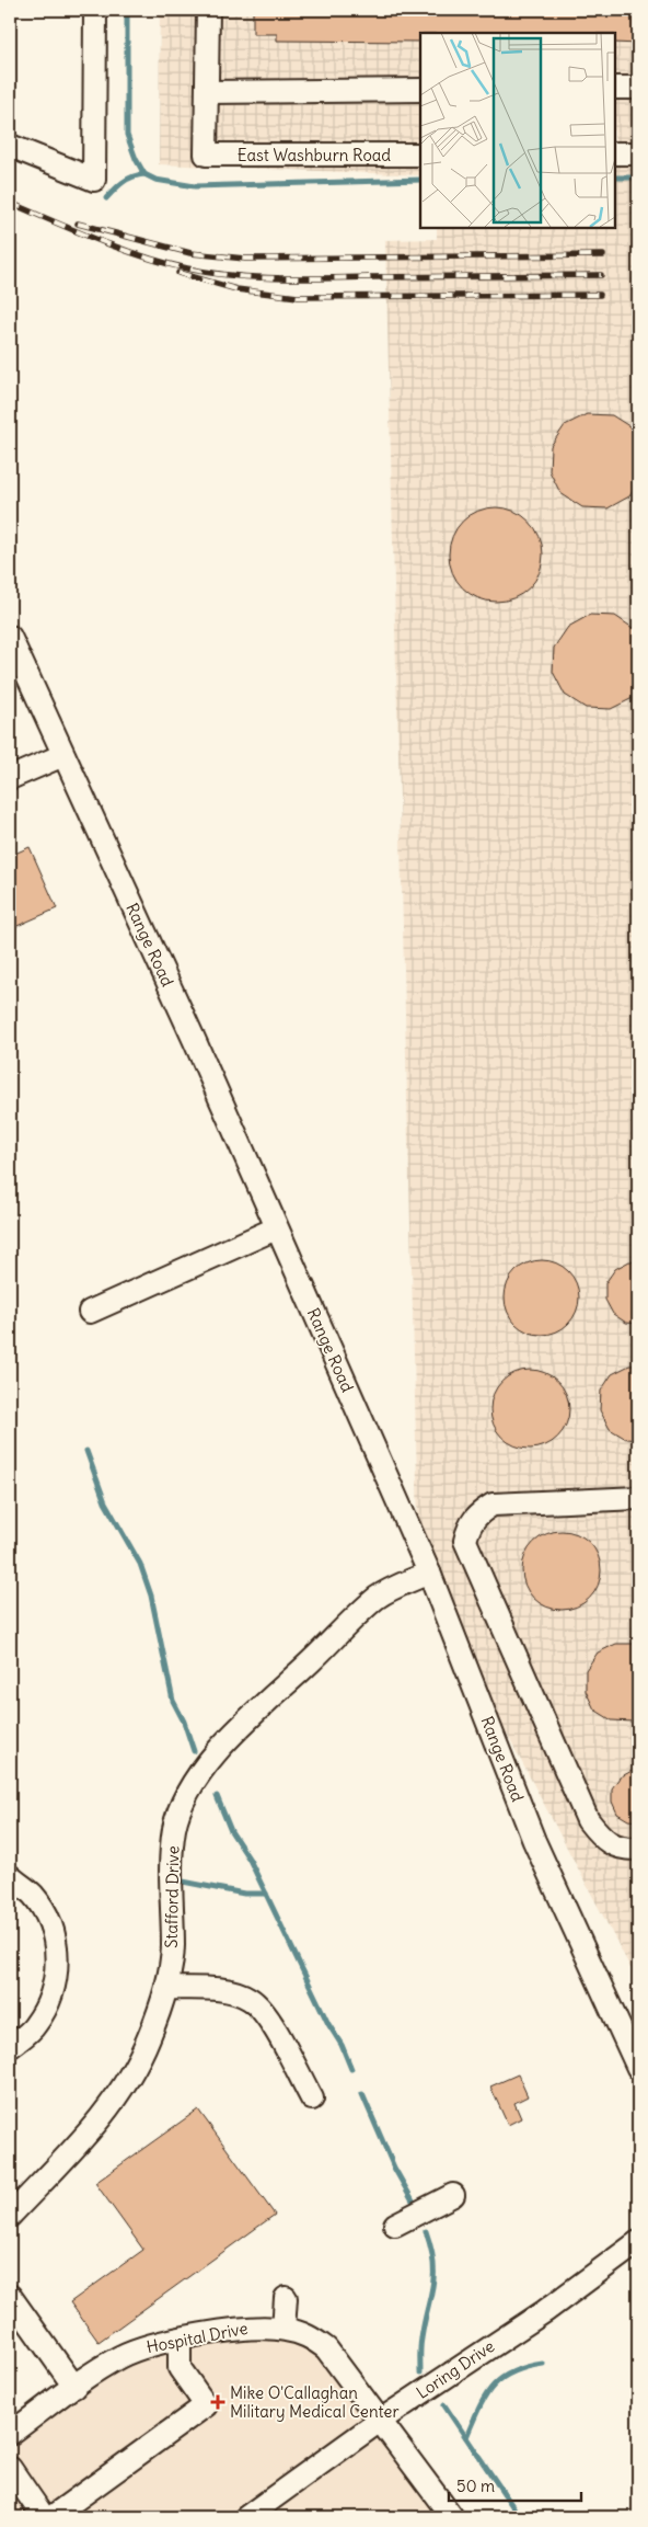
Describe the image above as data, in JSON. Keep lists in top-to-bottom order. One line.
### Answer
{"streets":{"street":["East Washburn Road","Range Road","Stafford Drive","Hospital Drive","Loring Drive"]},"crossings":[["Range Road","Stafford Drive"],["Hospital Drive","Loring Drive"]],"places":{"health":["Mike O'Callaghan Military Medical Center"]},"scale_bar":"50 m"}
